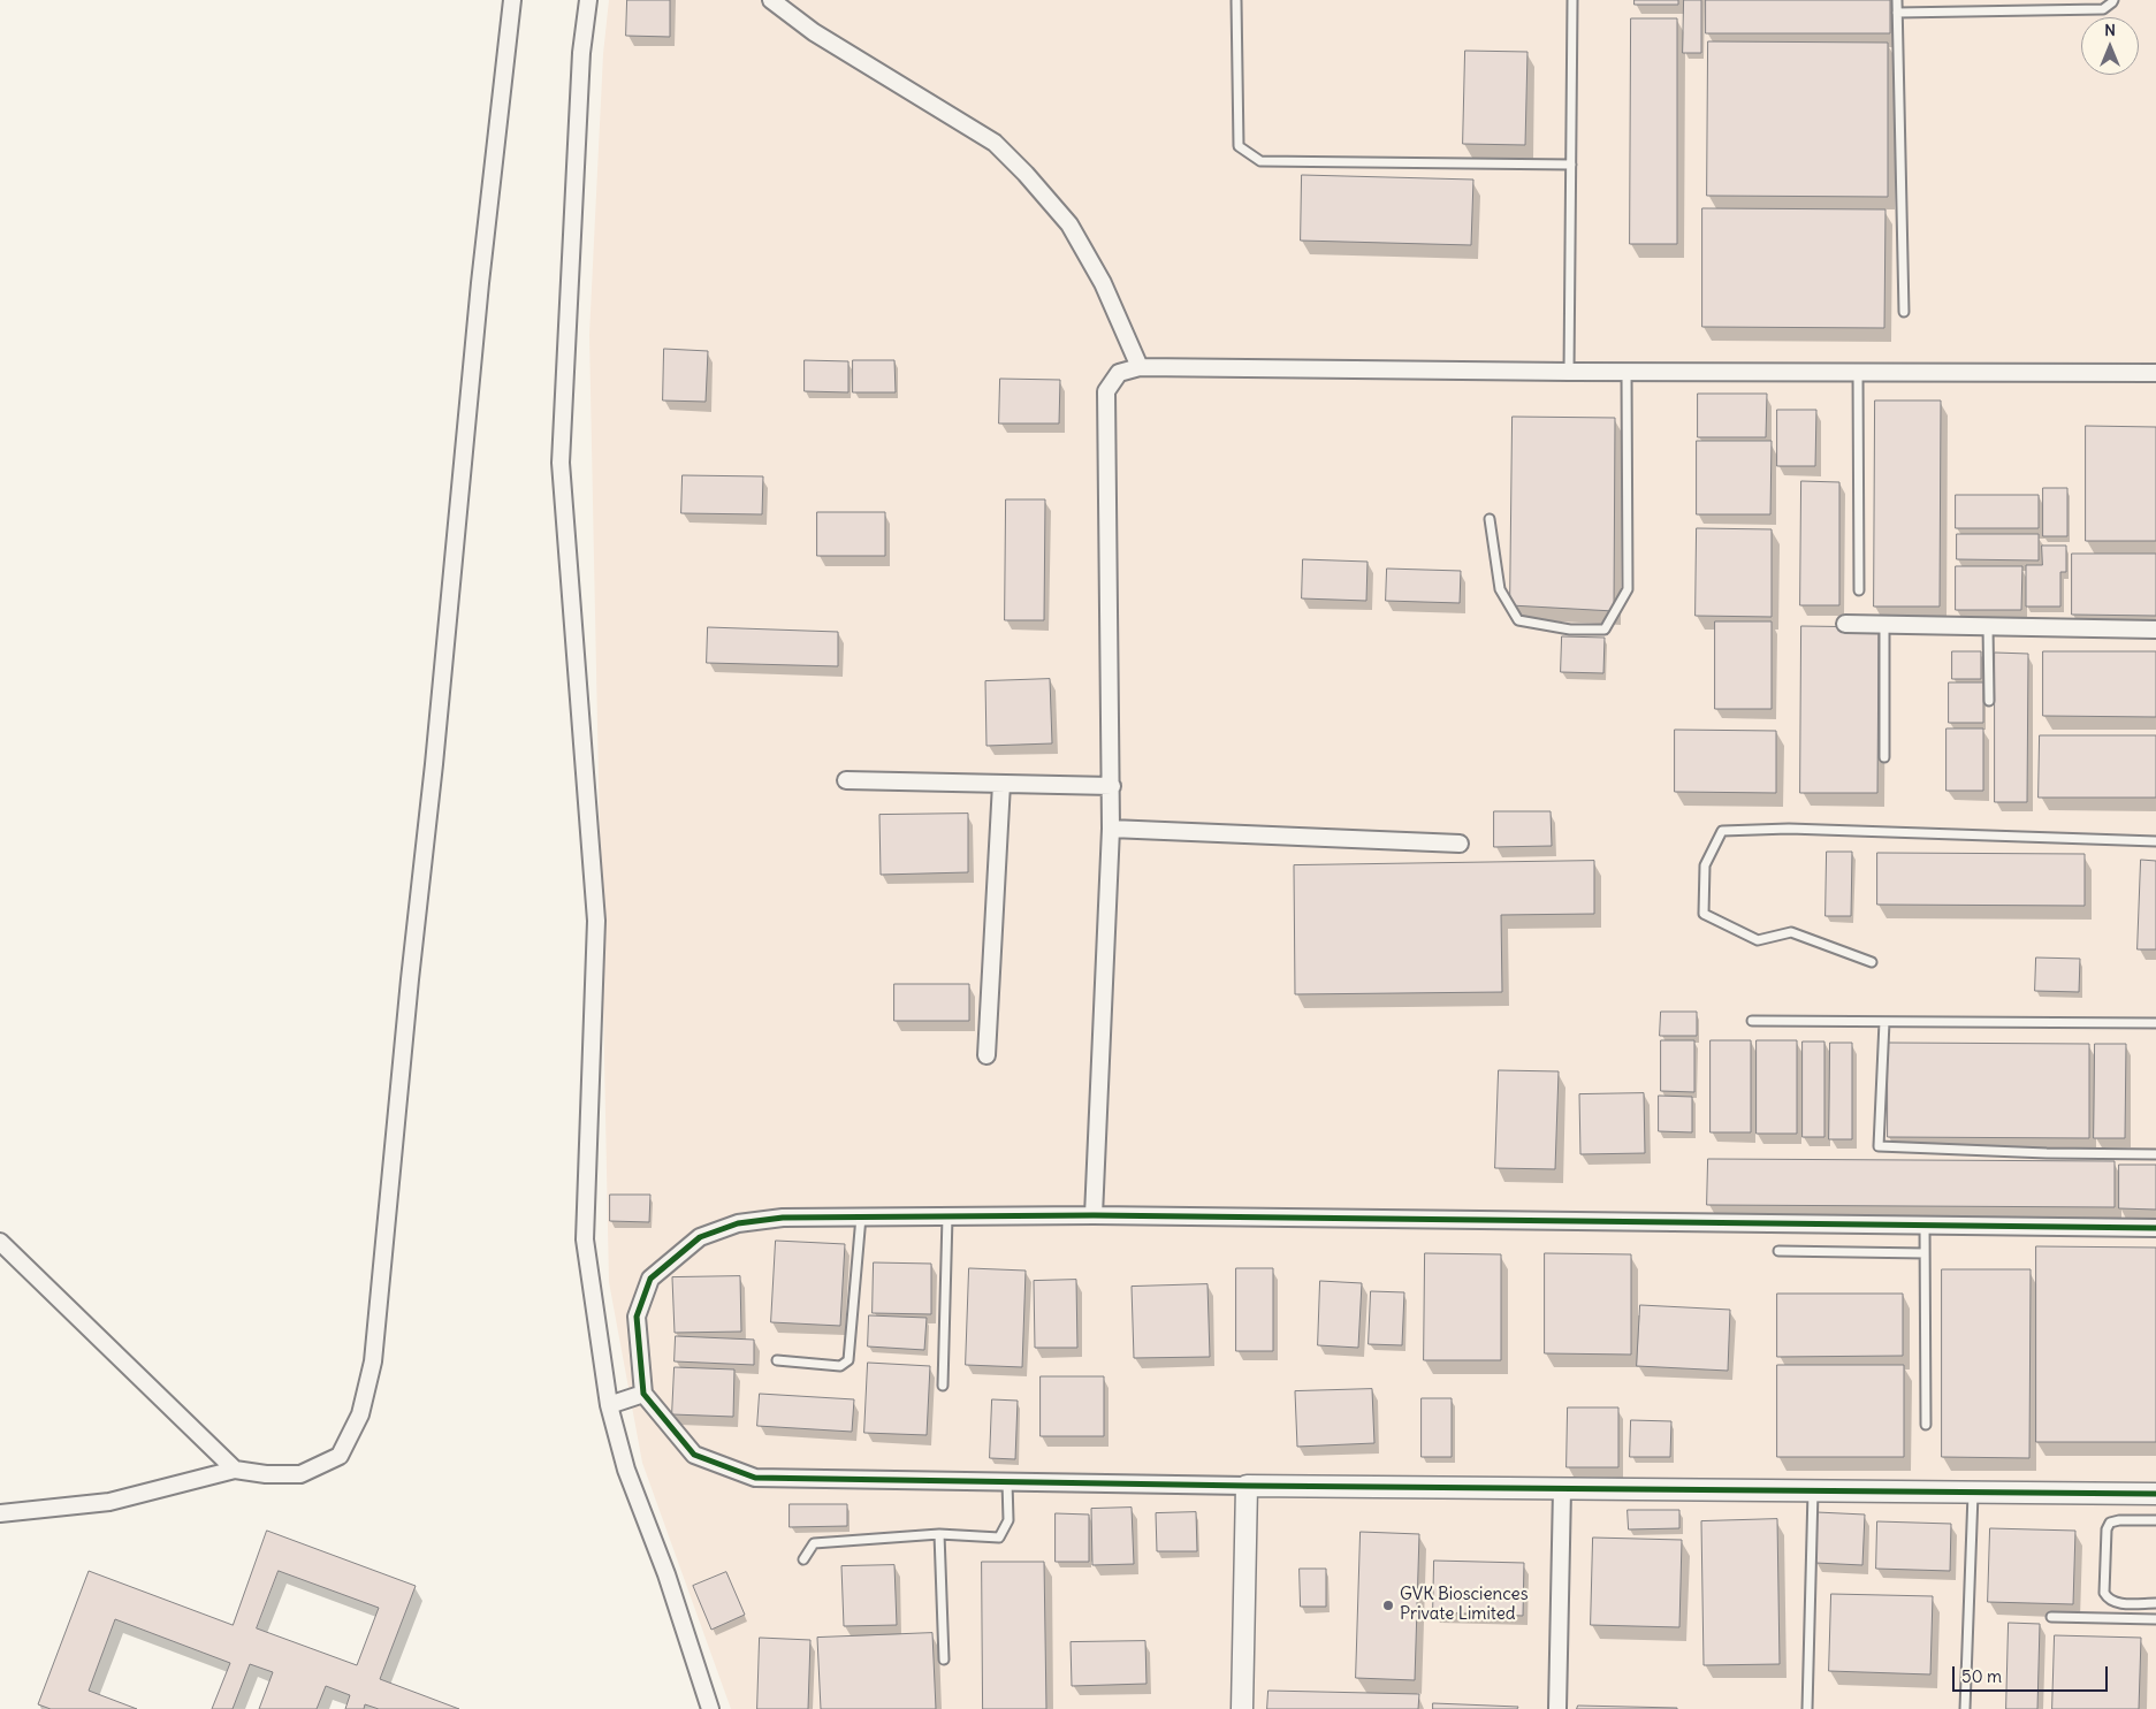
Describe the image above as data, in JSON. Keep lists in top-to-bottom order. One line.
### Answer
{"places":["GVK Biosciences Private Limited"],"scale_bar":"50 m","north":"top"}
